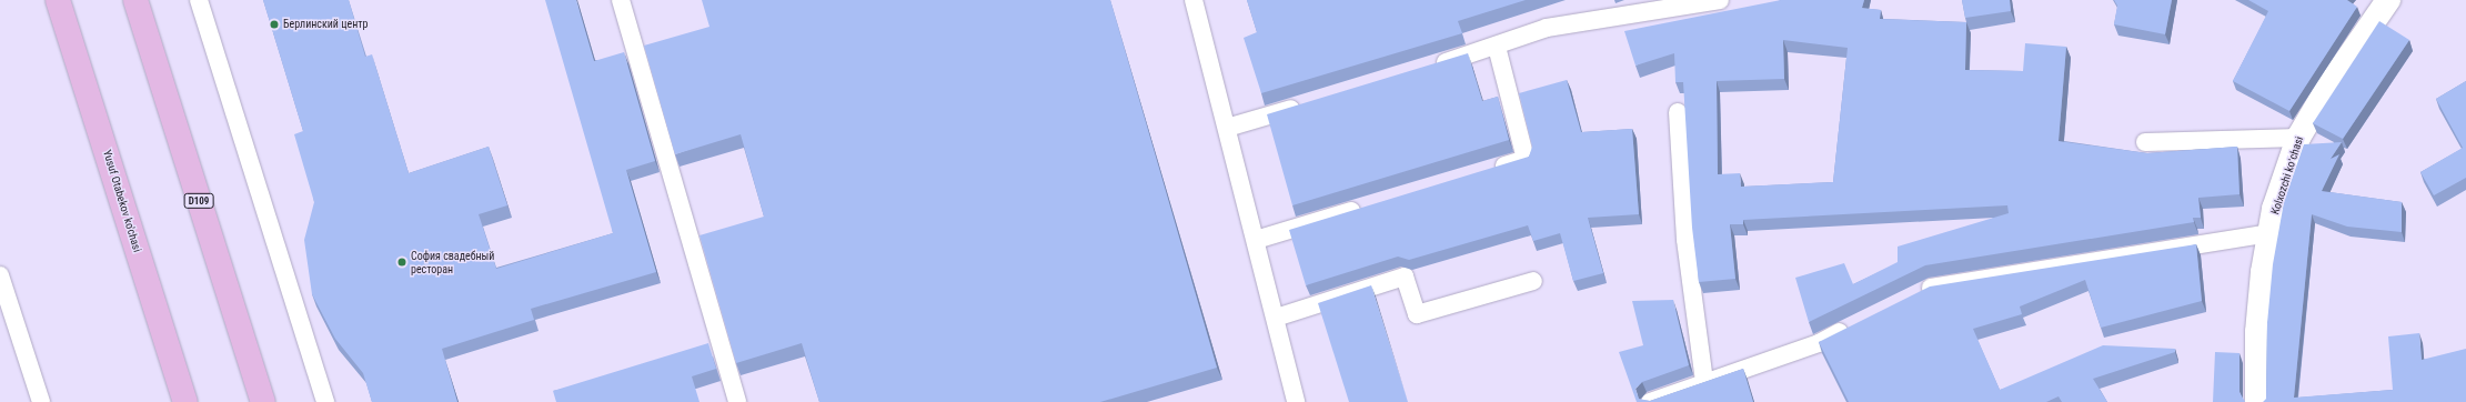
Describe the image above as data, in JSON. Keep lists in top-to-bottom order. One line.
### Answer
{"streets":{"main road":["Yusuf Otabekov ko'chasi","D109"],"street":["Kolxozchi koʻchasi"]},"places":["Берлинский центр","София свадебный ресторан"]}
